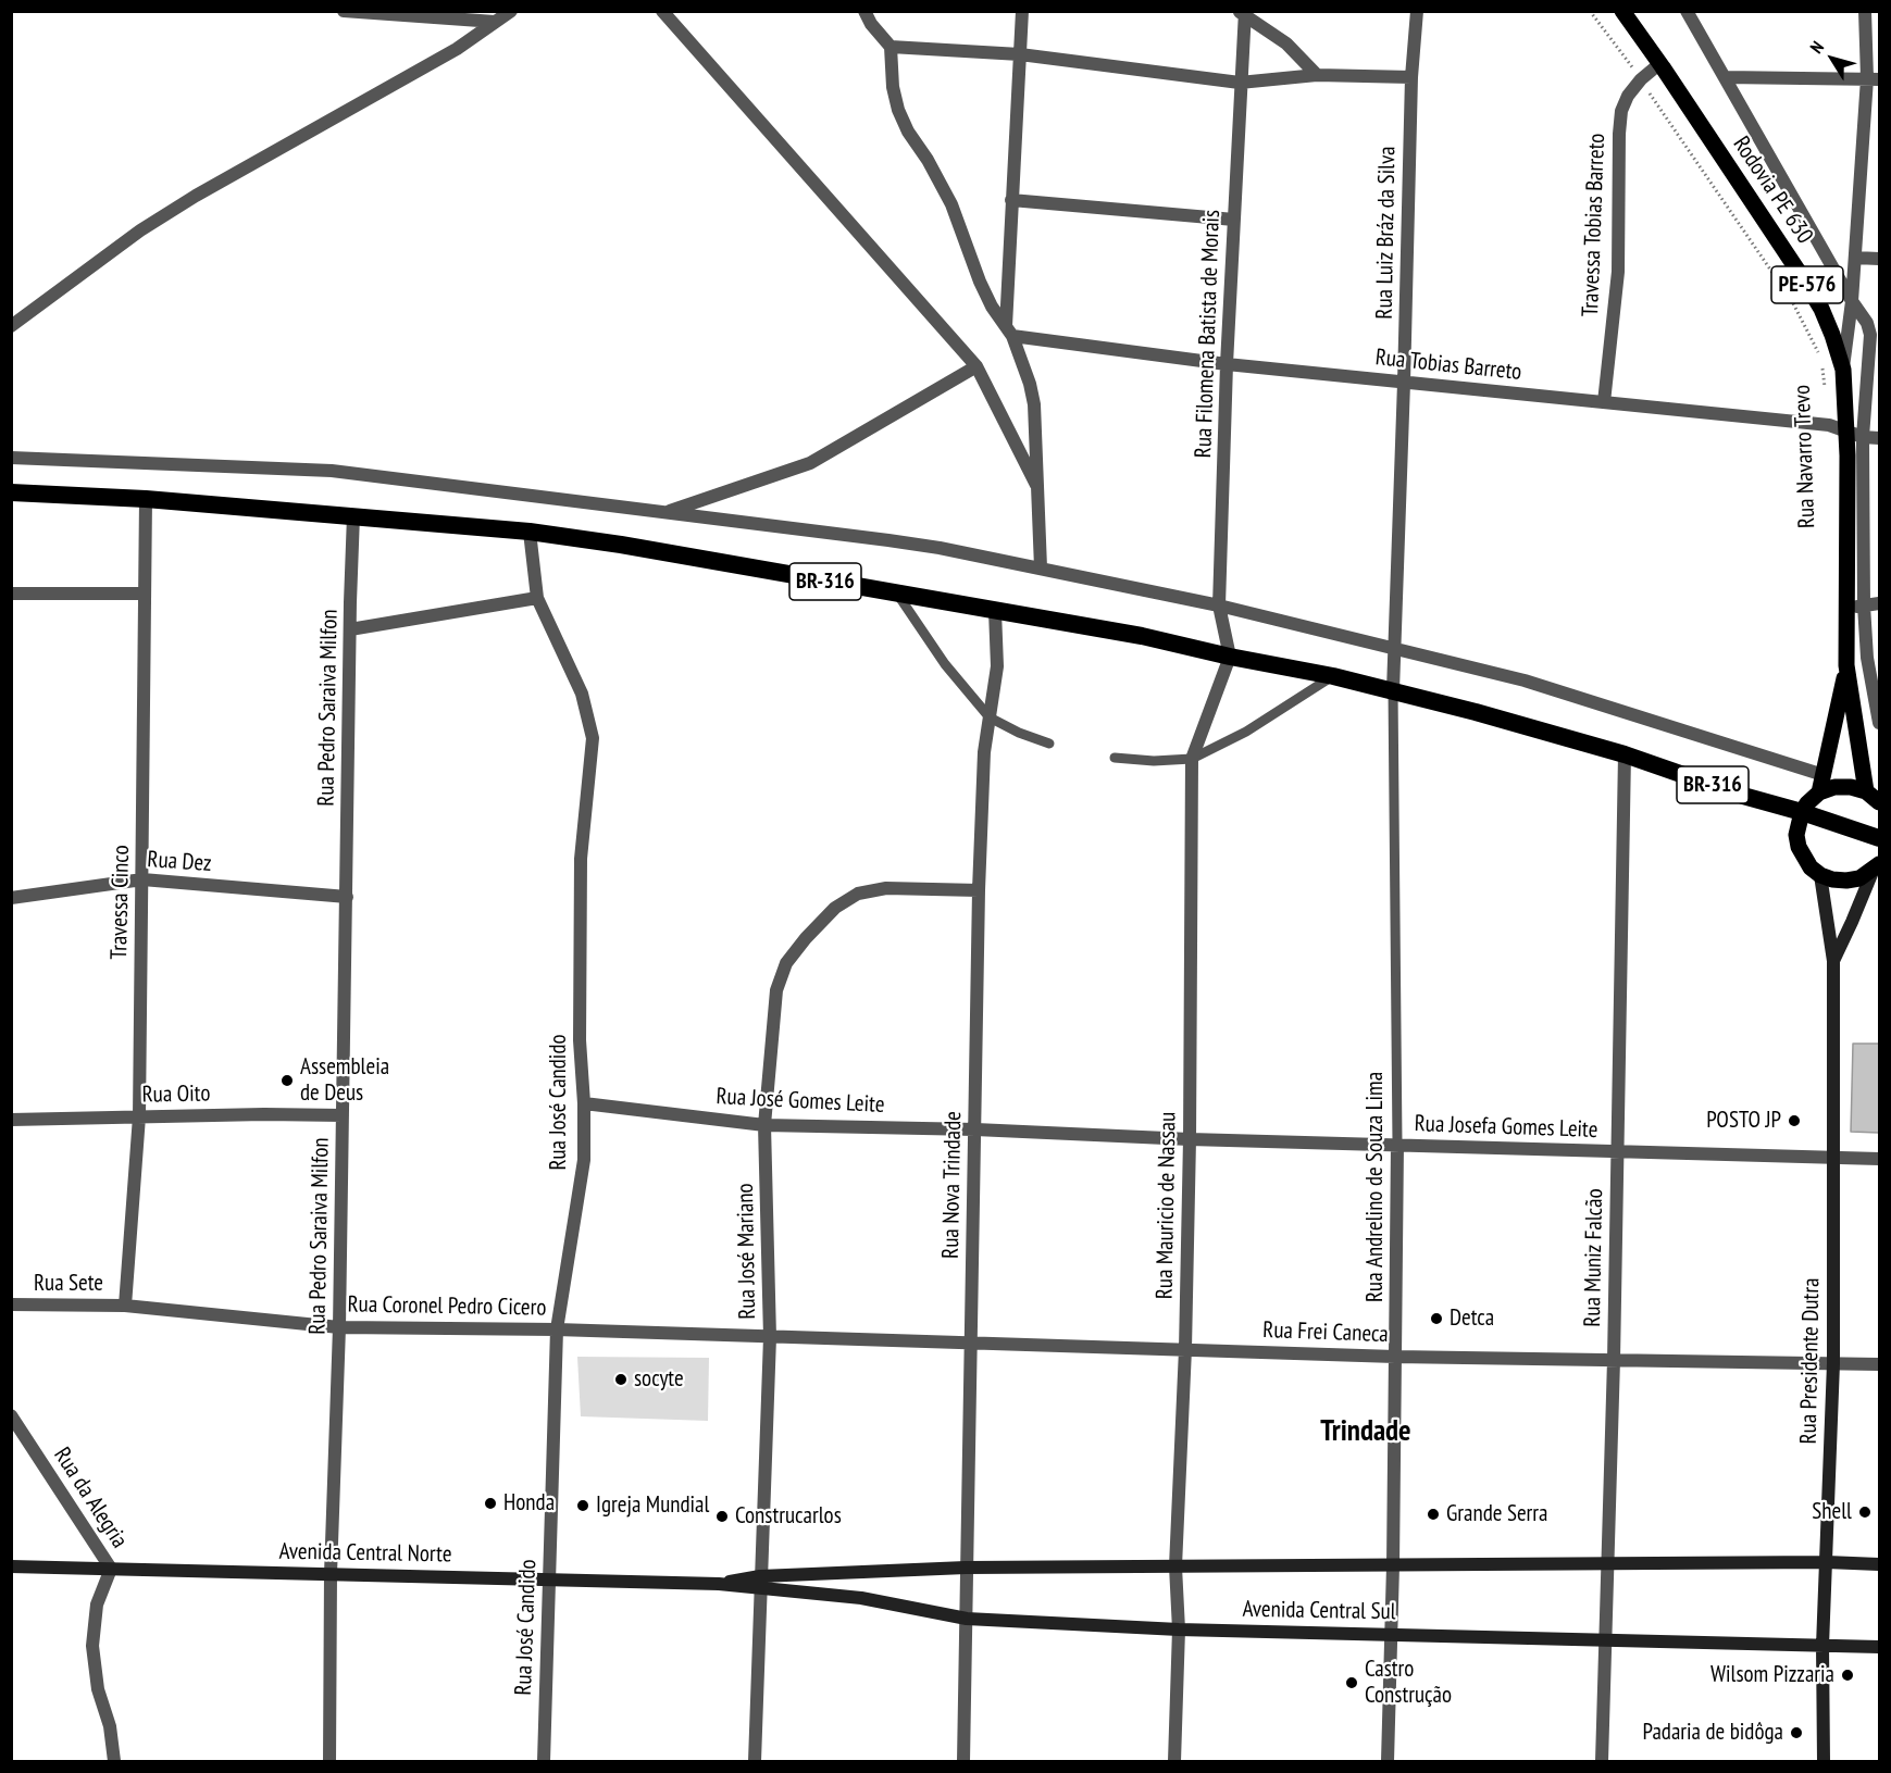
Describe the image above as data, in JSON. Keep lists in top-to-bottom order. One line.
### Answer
{"streets":{"highway":["BR-316"],"main road":["Rodovia PE 630","PE-576","Rua Presidente Dutra","Avenida Central Norte","Avenida Central Sul"],"street":["Travessa Tobias Barreto","Rua Luiz Bráz da Silva","Rua Filomena Batista de Morais","Rua Tobias Barreto","Rua Navarro Trevo","Rua Pedro Saraiva Milfon","Rua Dez","Travessa Cinco","Rua Oito","Rua José Gomes Leite","Rua José Candido","Rua Josefa Gomes Leite","Rua Nova Trindade","Rua Andrelino de Souza Lima","Rua Mauricio de Nassau","Rua José Mariano","Rua Muniz Falcão","Rua Sete","Rua Coronel Pedro Cicero","Rua Frei Caneca","Rua da Alegria"]},"crossings":[["Rodovia PE 630","Travessa Tobias Barreto"],["Rodovia PE 630","PE-576"],["Rodovia PE 630","Rua Tobias Barreto"],["Rodovia PE 630","Rua Navarro Trevo"],["Travessa Tobias Barreto","Rua Tobias Barreto"],["Travessa Tobias Barreto","Rua Navarro Trevo"],["Rua Luiz Bráz da Silva","Rua Tobias Barreto"],["Rua Luiz Bráz da Silva","BR-316"],["Rua Luiz Bráz da Silva","Rua Andrelino de Souza Lima"],["Rua Filomena Batista de Morais","Rua Tobias Barreto"],["Rua Filomena Batista de Morais","BR-316"],["Rua Filomena Batista de Morais","Rua Mauricio de Nassau"],["BR-316","Rua Pedro Saraiva Milfon"],["BR-316","Travessa Cinco"],["BR-316","Rua José Candido"],["BR-316","Rua Nova Trindade"],["BR-316","Rua Andrelino de Souza Lima"],["BR-316","Rua Mauricio de Nassau"],["BR-316","Rua Muniz Falcão"],["Rua Pedro Saraiva Milfon","Rua Dez"],["Rua Pedro Saraiva Milfon","Rua Oito"],["Rua Pedro Saraiva Milfon","Rua Coronel Pedro Cicero"],["Rua Pedro Saraiva Milfon","Avenida Central Norte"],["Rua Dez","Travessa Cinco"],["Travessa Cinco","Rua Oito"],["Travessa Cinco","Rua Sete"],["Travessa Cinco","Rua Coronel Pedro Cicero"],["Rua José Gomes Leite","Rua José Candido"],["Rua José Gomes Leite","Rua Josefa Gomes Leite"],["Rua José Gomes Leite","Rua Nova Trindade"],["Rua José Gomes Leite","Rua José Mariano"],["Rua José Candido","Rua Coronel Pedro Cicero"],["Rua José Candido","Avenida Central Norte"],["Rua Josefa Gomes Leite","Rua Nova Trindade"],["Rua Josefa Gomes Leite","Rua Andrelino de Souza Lima"],["Rua Josefa Gomes Leite","Rua Mauricio de Nassau"],["Rua Josefa Gomes Leite","Rua Muniz Falcão"],["Rua Josefa Gomes Leite","Rua Presidente Dutra"],["Rua Nova Trindade","Rua José Mariano"],["Rua Nova Trindade","Rua Frei Caneca"],["Rua Nova Trindade","Avenida Central Sul"],["Rua Andrelino de Souza Lima","Rua Frei Caneca"],["Rua Andrelino de Souza Lima","Avenida Central Sul"],["Rua Mauricio de Nassau","Rua Frei Caneca"],["Rua Mauricio de Nassau","Avenida Central Sul"],["Rua José Mariano","Rua Coronel Pedro Cicero"],["Rua José Mariano","Rua Frei Caneca"],["Rua José Mariano","Avenida Central Norte"],["Rua José Mariano","Avenida Central Sul"],["Rua Muniz Falcão","Rua Frei Caneca"],["Rua Muniz Falcão","Avenida Central Sul"],["Rua Sete","Rua Coronel Pedro Cicero"],["Rua Coronel Pedro Cicero","Rua Frei Caneca"],["Rua Frei Caneca","Rua Presidente Dutra"],["Rua Presidente Dutra","Avenida Central Sul"],["Rua da Alegria","Avenida Central Norte"],["Avenida Central Norte","Avenida Central Sul"]],"districts":["Trindade"],"places":["Assembleia de Deus","POSTO JP","Detca","socyte","Honda","Igreja Mundial","Shell","Grande Serra","Construcarlos","Wilsom Pizzaria","Castro Construção","Padaria de bidôga"],"north":"top left"}
